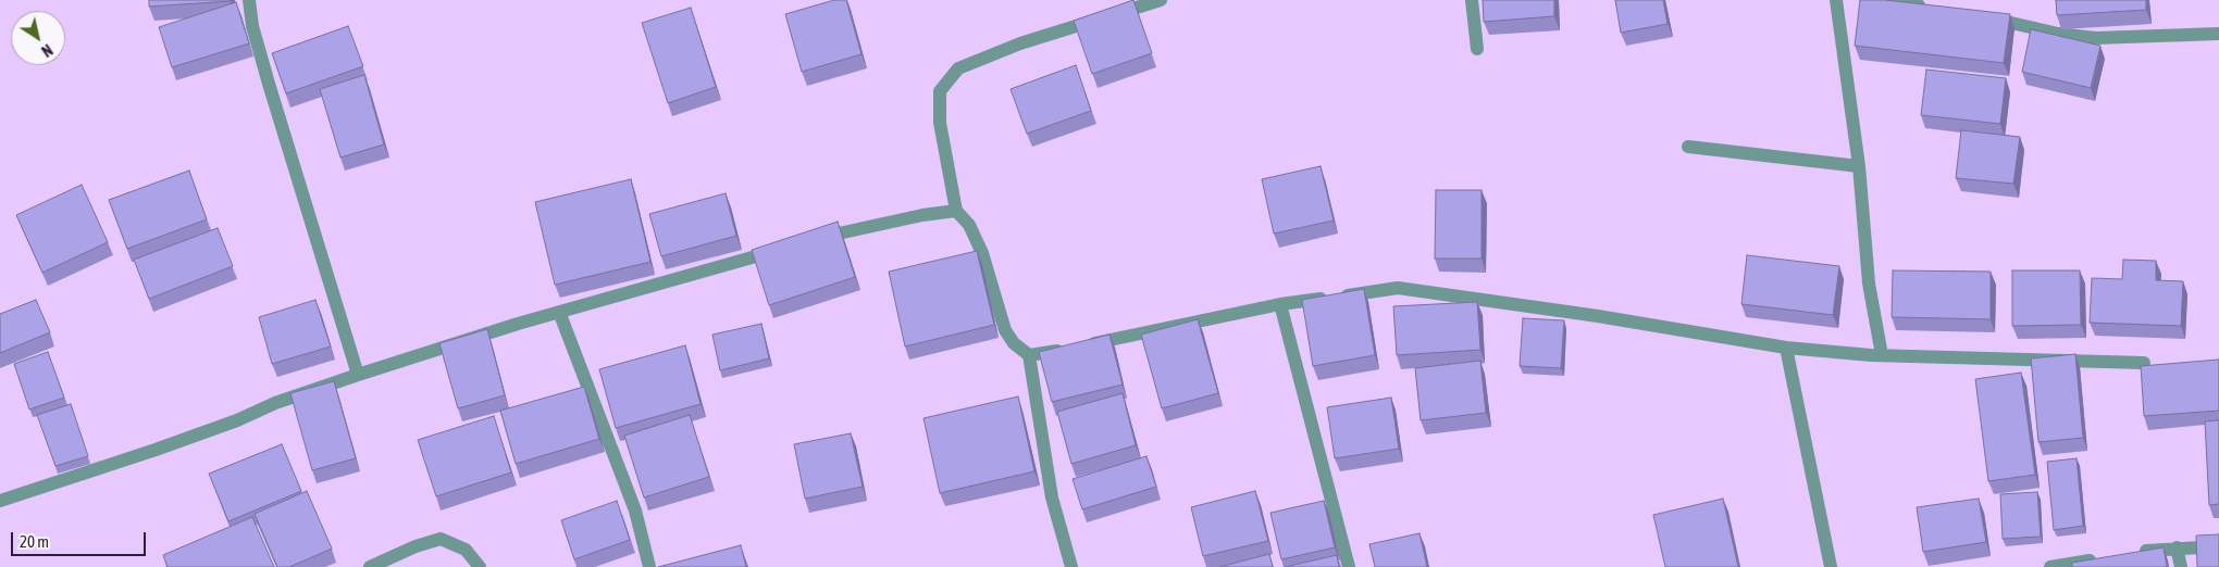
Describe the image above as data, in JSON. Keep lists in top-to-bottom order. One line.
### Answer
{"scale_bar":"20 m","north":"bottom right"}
